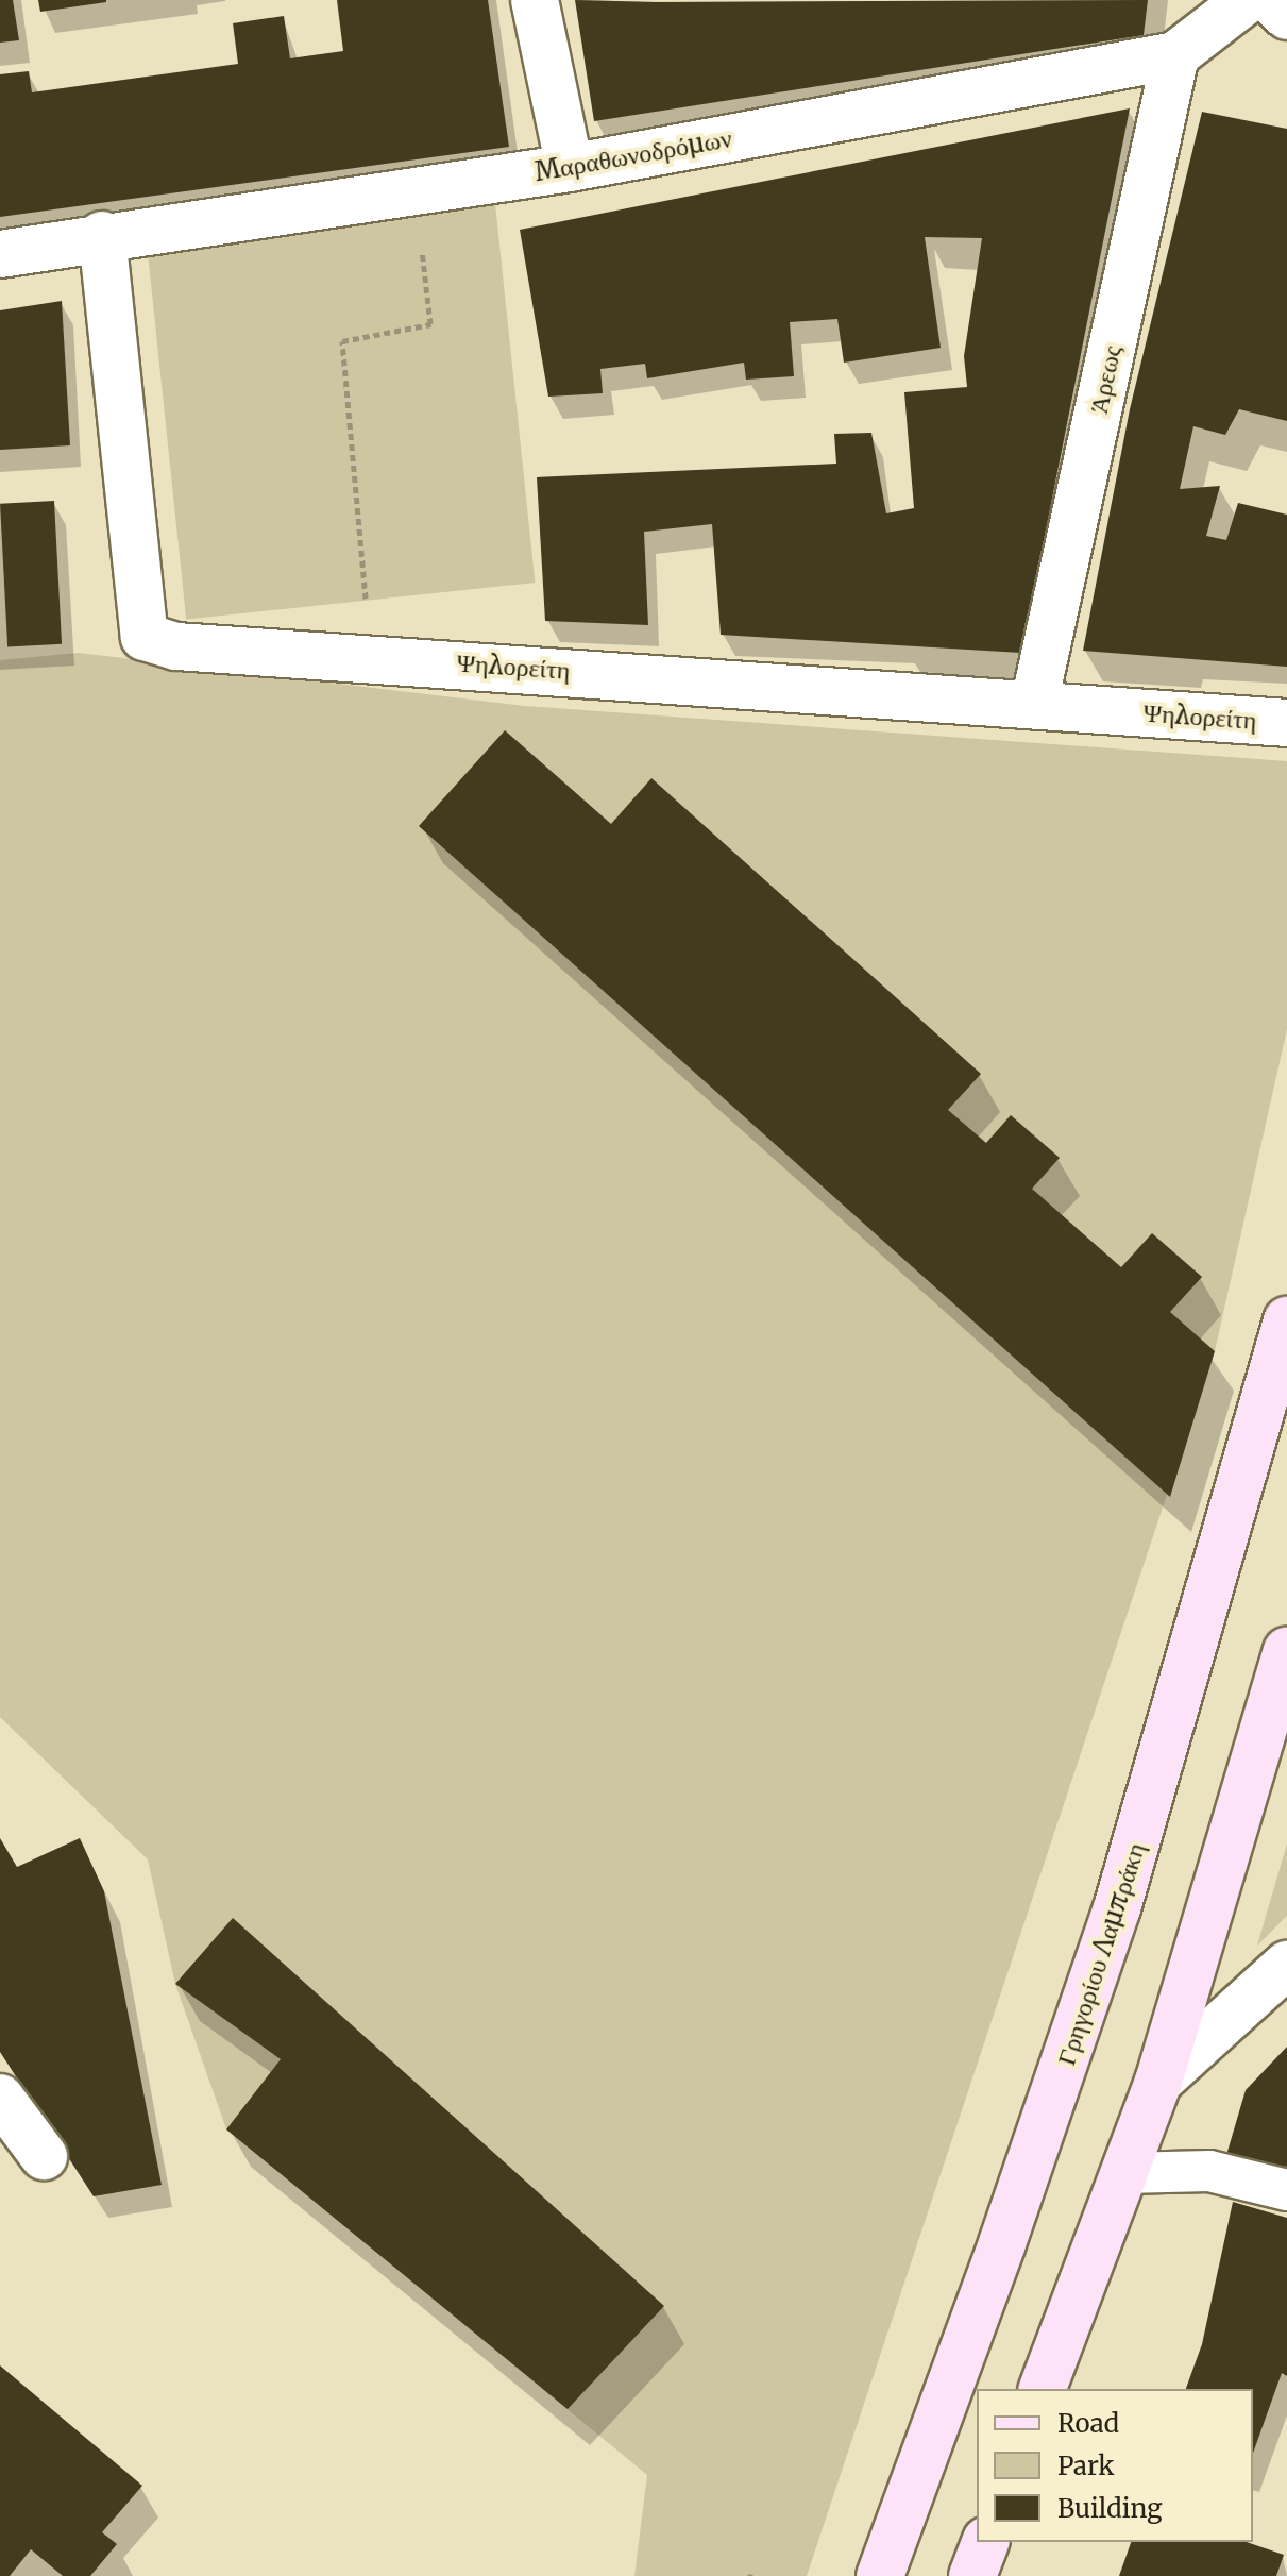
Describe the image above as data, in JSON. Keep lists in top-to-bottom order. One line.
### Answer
{"streets":{"street":["Μαραθωνοδρόμων","Άρεως","Ψηλορείτη","Γρηγορίου Λαμπράκη"]},"crossings":[["Μαραθωνοδρόμων","Άρεως"],["Μαραθωνοδρόμων","Ψηλορείτη"],["Άρεως","Ψηλορείτη"]],"legend":["Road","Park","Building"]}
